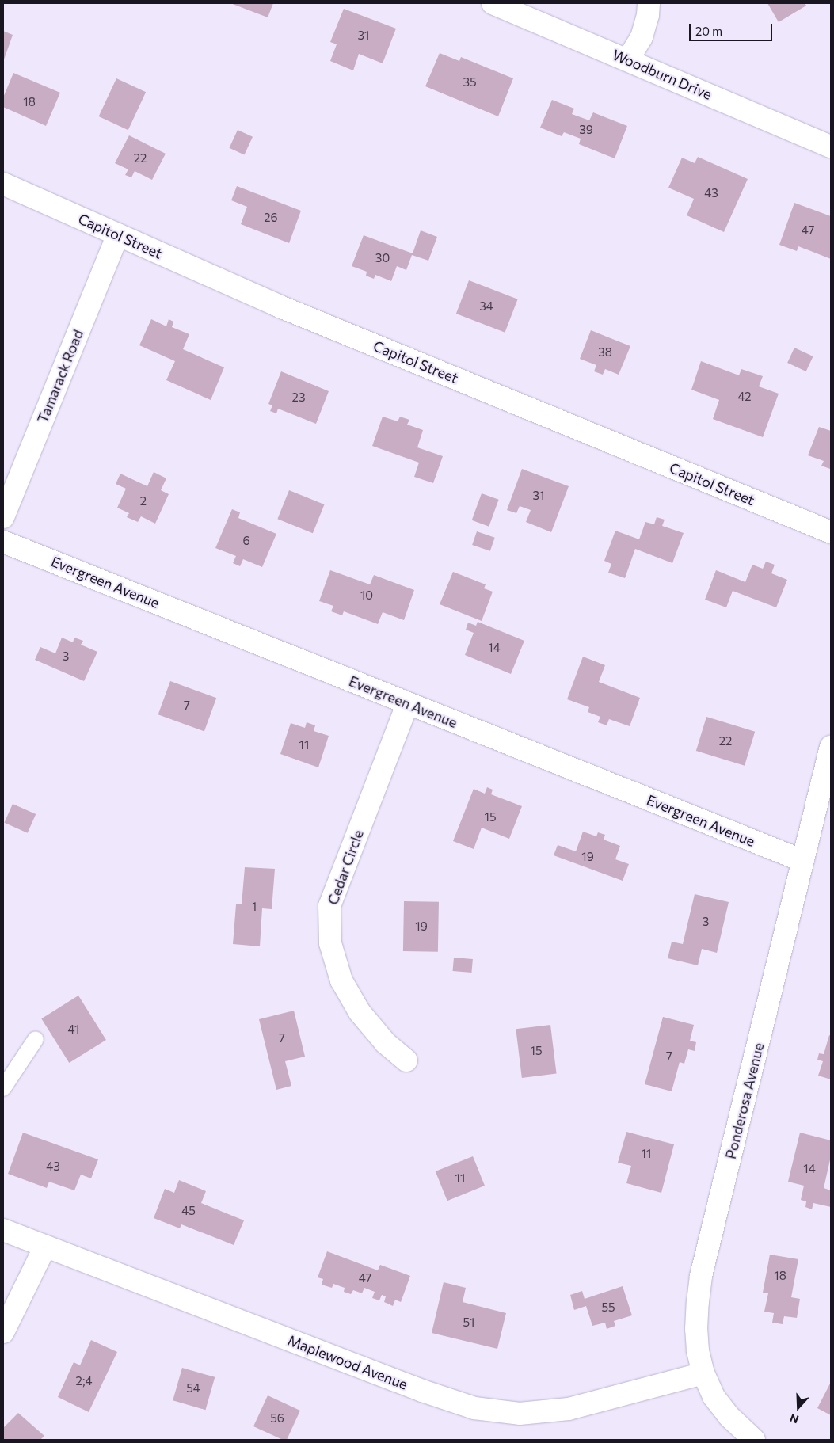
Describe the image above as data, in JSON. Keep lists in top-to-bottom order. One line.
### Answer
{"streets":{"street":["Woodburn Drive","Capitol Street","Tamarack Road","Evergreen Avenue","Cedar Circle","Ponderosa Avenue","Maplewood Avenue"]},"crossings":[["Capitol Street","Tamarack Road"],["Evergreen Avenue","Cedar Circle"],["Evergreen Avenue","Ponderosa Avenue"],["Ponderosa Avenue","Maplewood Avenue"]],"house_numbers":["31","35","18","39","22","43","26","47","30","34","38","42","23","31","2","6","10","14","3","7","22","11","15","19","1","3","19","41","7","15","7","11","43","14","11","45","18","47","55","51","2;4","54","56"],"scale_bar":"20 m","north":"bottom"}
